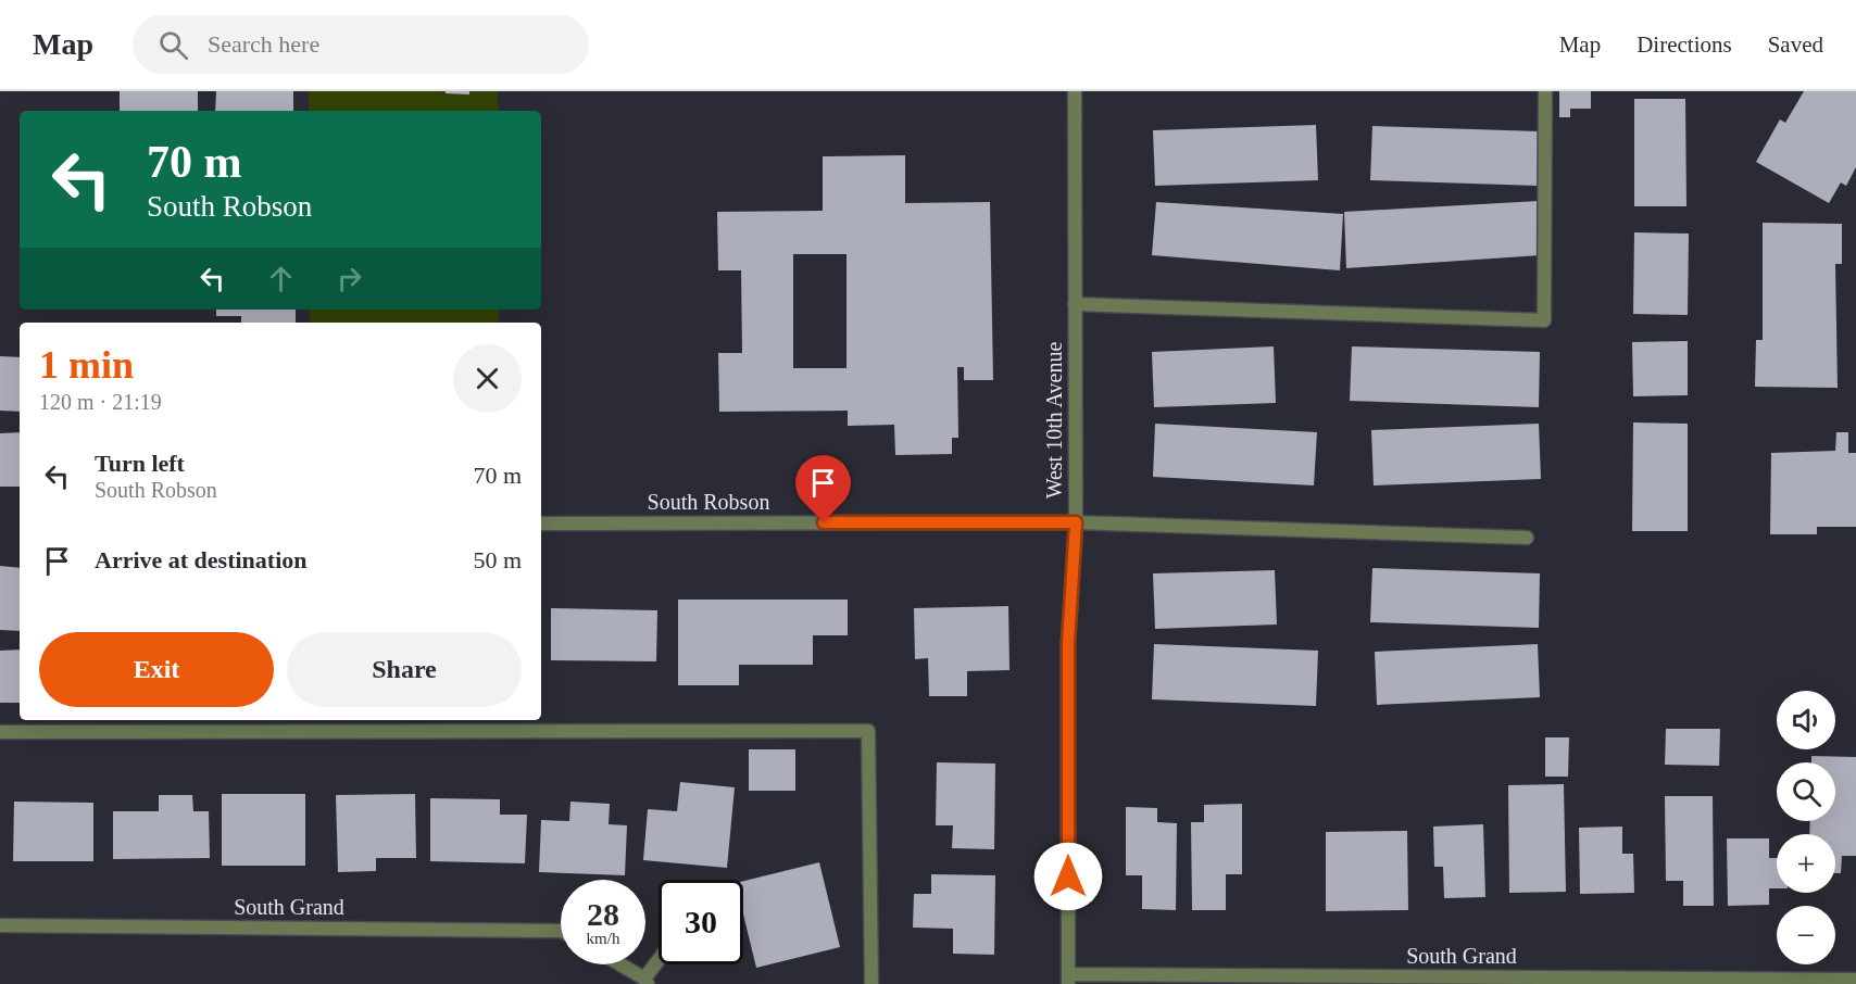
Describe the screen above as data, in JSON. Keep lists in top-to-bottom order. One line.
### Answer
{"streets":{"street":["West 10th Avenue","South Robson","South Grand"]},"crossings":[["West 10th Avenue","South Robson"],["West 10th Avenue","South Grand"]],"page":{"header":"Map","search":"Search here","nav":["Map","Directions","Saved"],"turn":["70 m","South Robson"],"heading":["1 min","120 m · 21:19"],"list":[{"name":"Turn left","note":"South Robson","value":"70 m"},{"name":"Arrive at destination","value":"50 m"}],"buttons":["Exit","Share"],"map_buttons":["+","−"],"speed":"28 km/h","limit":"30"}}
